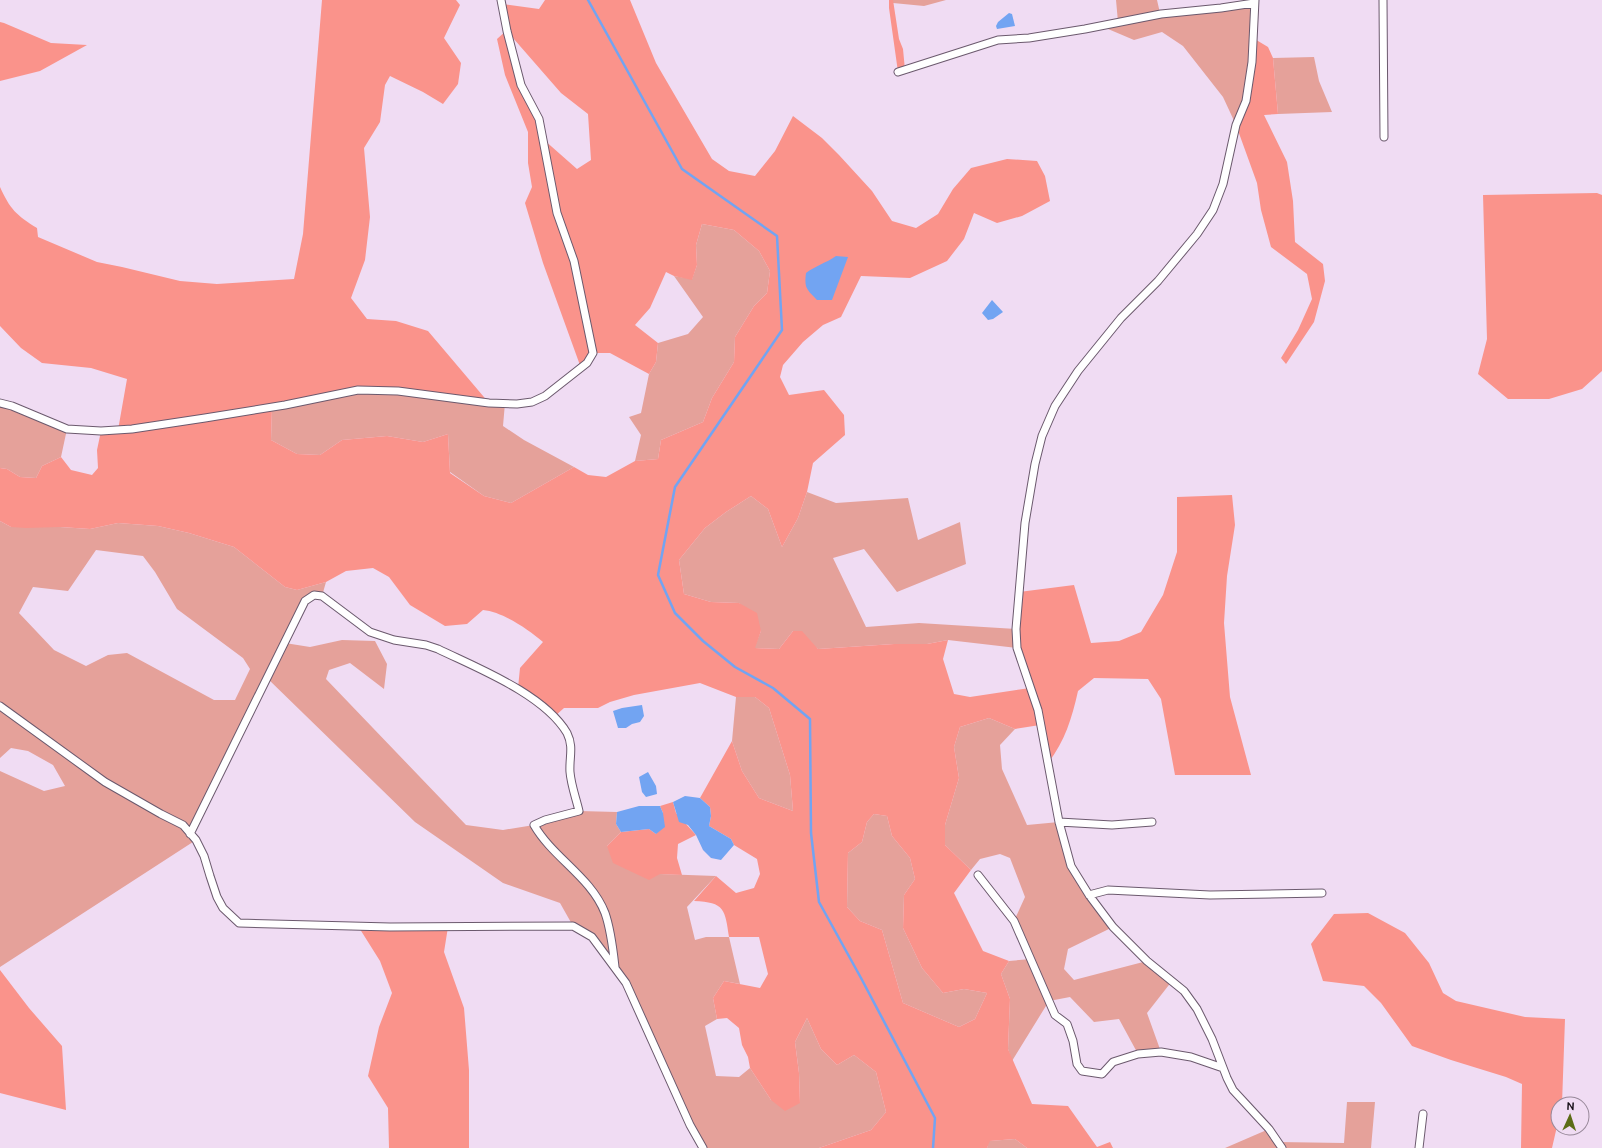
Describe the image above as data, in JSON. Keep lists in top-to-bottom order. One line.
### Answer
{"north":"top"}
